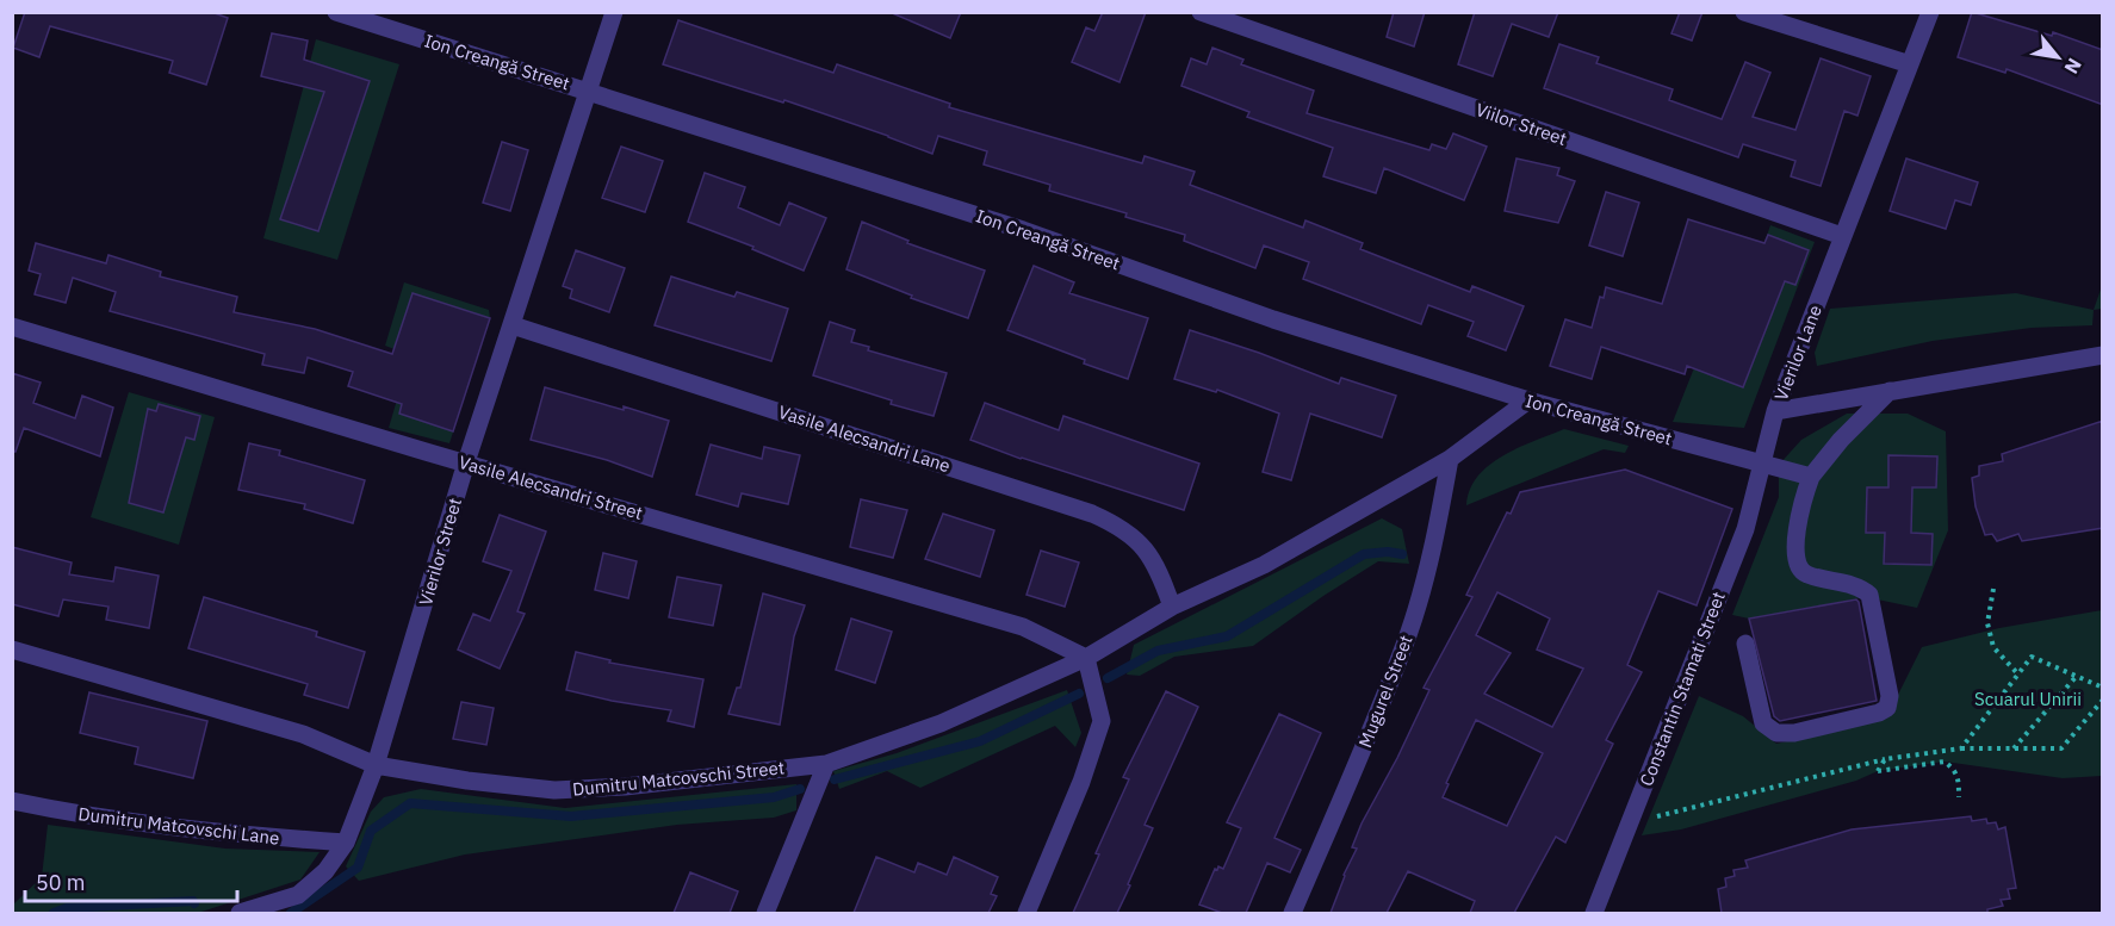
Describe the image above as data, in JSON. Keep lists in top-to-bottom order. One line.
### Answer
{"streets":{"street":["Ion Creangă Street","Viilor Street","Vierilor Lane","Vasile Alecsandri Lane","Vasile Alecsandri Street","Vierilor Street","Constantin Stamati Street","Mugurel Street","Dumitru Matcovschi Street","Dumitru Matcovschi Lane"]},"crossings":[["Ion Creangă Street","Vierilor Street"],["Ion Creangă Street","Constantin Stamati Street"],["Ion Creangă Street","Dumitru Matcovschi Street"],["Viilor Street","Vierilor Lane"],["Vierilor Lane","Constantin Stamati Street"],["Vasile Alecsandri Lane","Vierilor Street"],["Vasile Alecsandri Lane","Dumitru Matcovschi Street"],["Vasile Alecsandri Street","Vierilor Street"],["Vasile Alecsandri Street","Dumitru Matcovschi Street"],["Vierilor Street","Dumitru Matcovschi Street"],["Vierilor Street","Dumitru Matcovschi Lane"],["Mugurel Street","Dumitru Matcovschi Street"]],"parks":["Scuarul Unirii"],"scale_bar":"50 m","north":"bottom right"}
